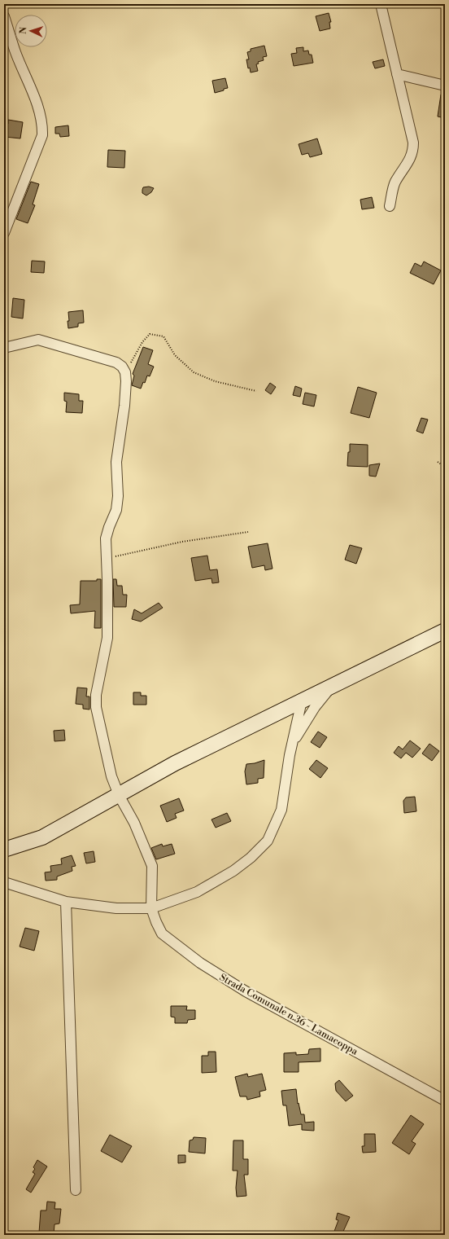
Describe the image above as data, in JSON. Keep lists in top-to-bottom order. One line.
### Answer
{"streets":{"street":["Strada Comunale n.36 - Lamacoppa"]},"north":"left"}
